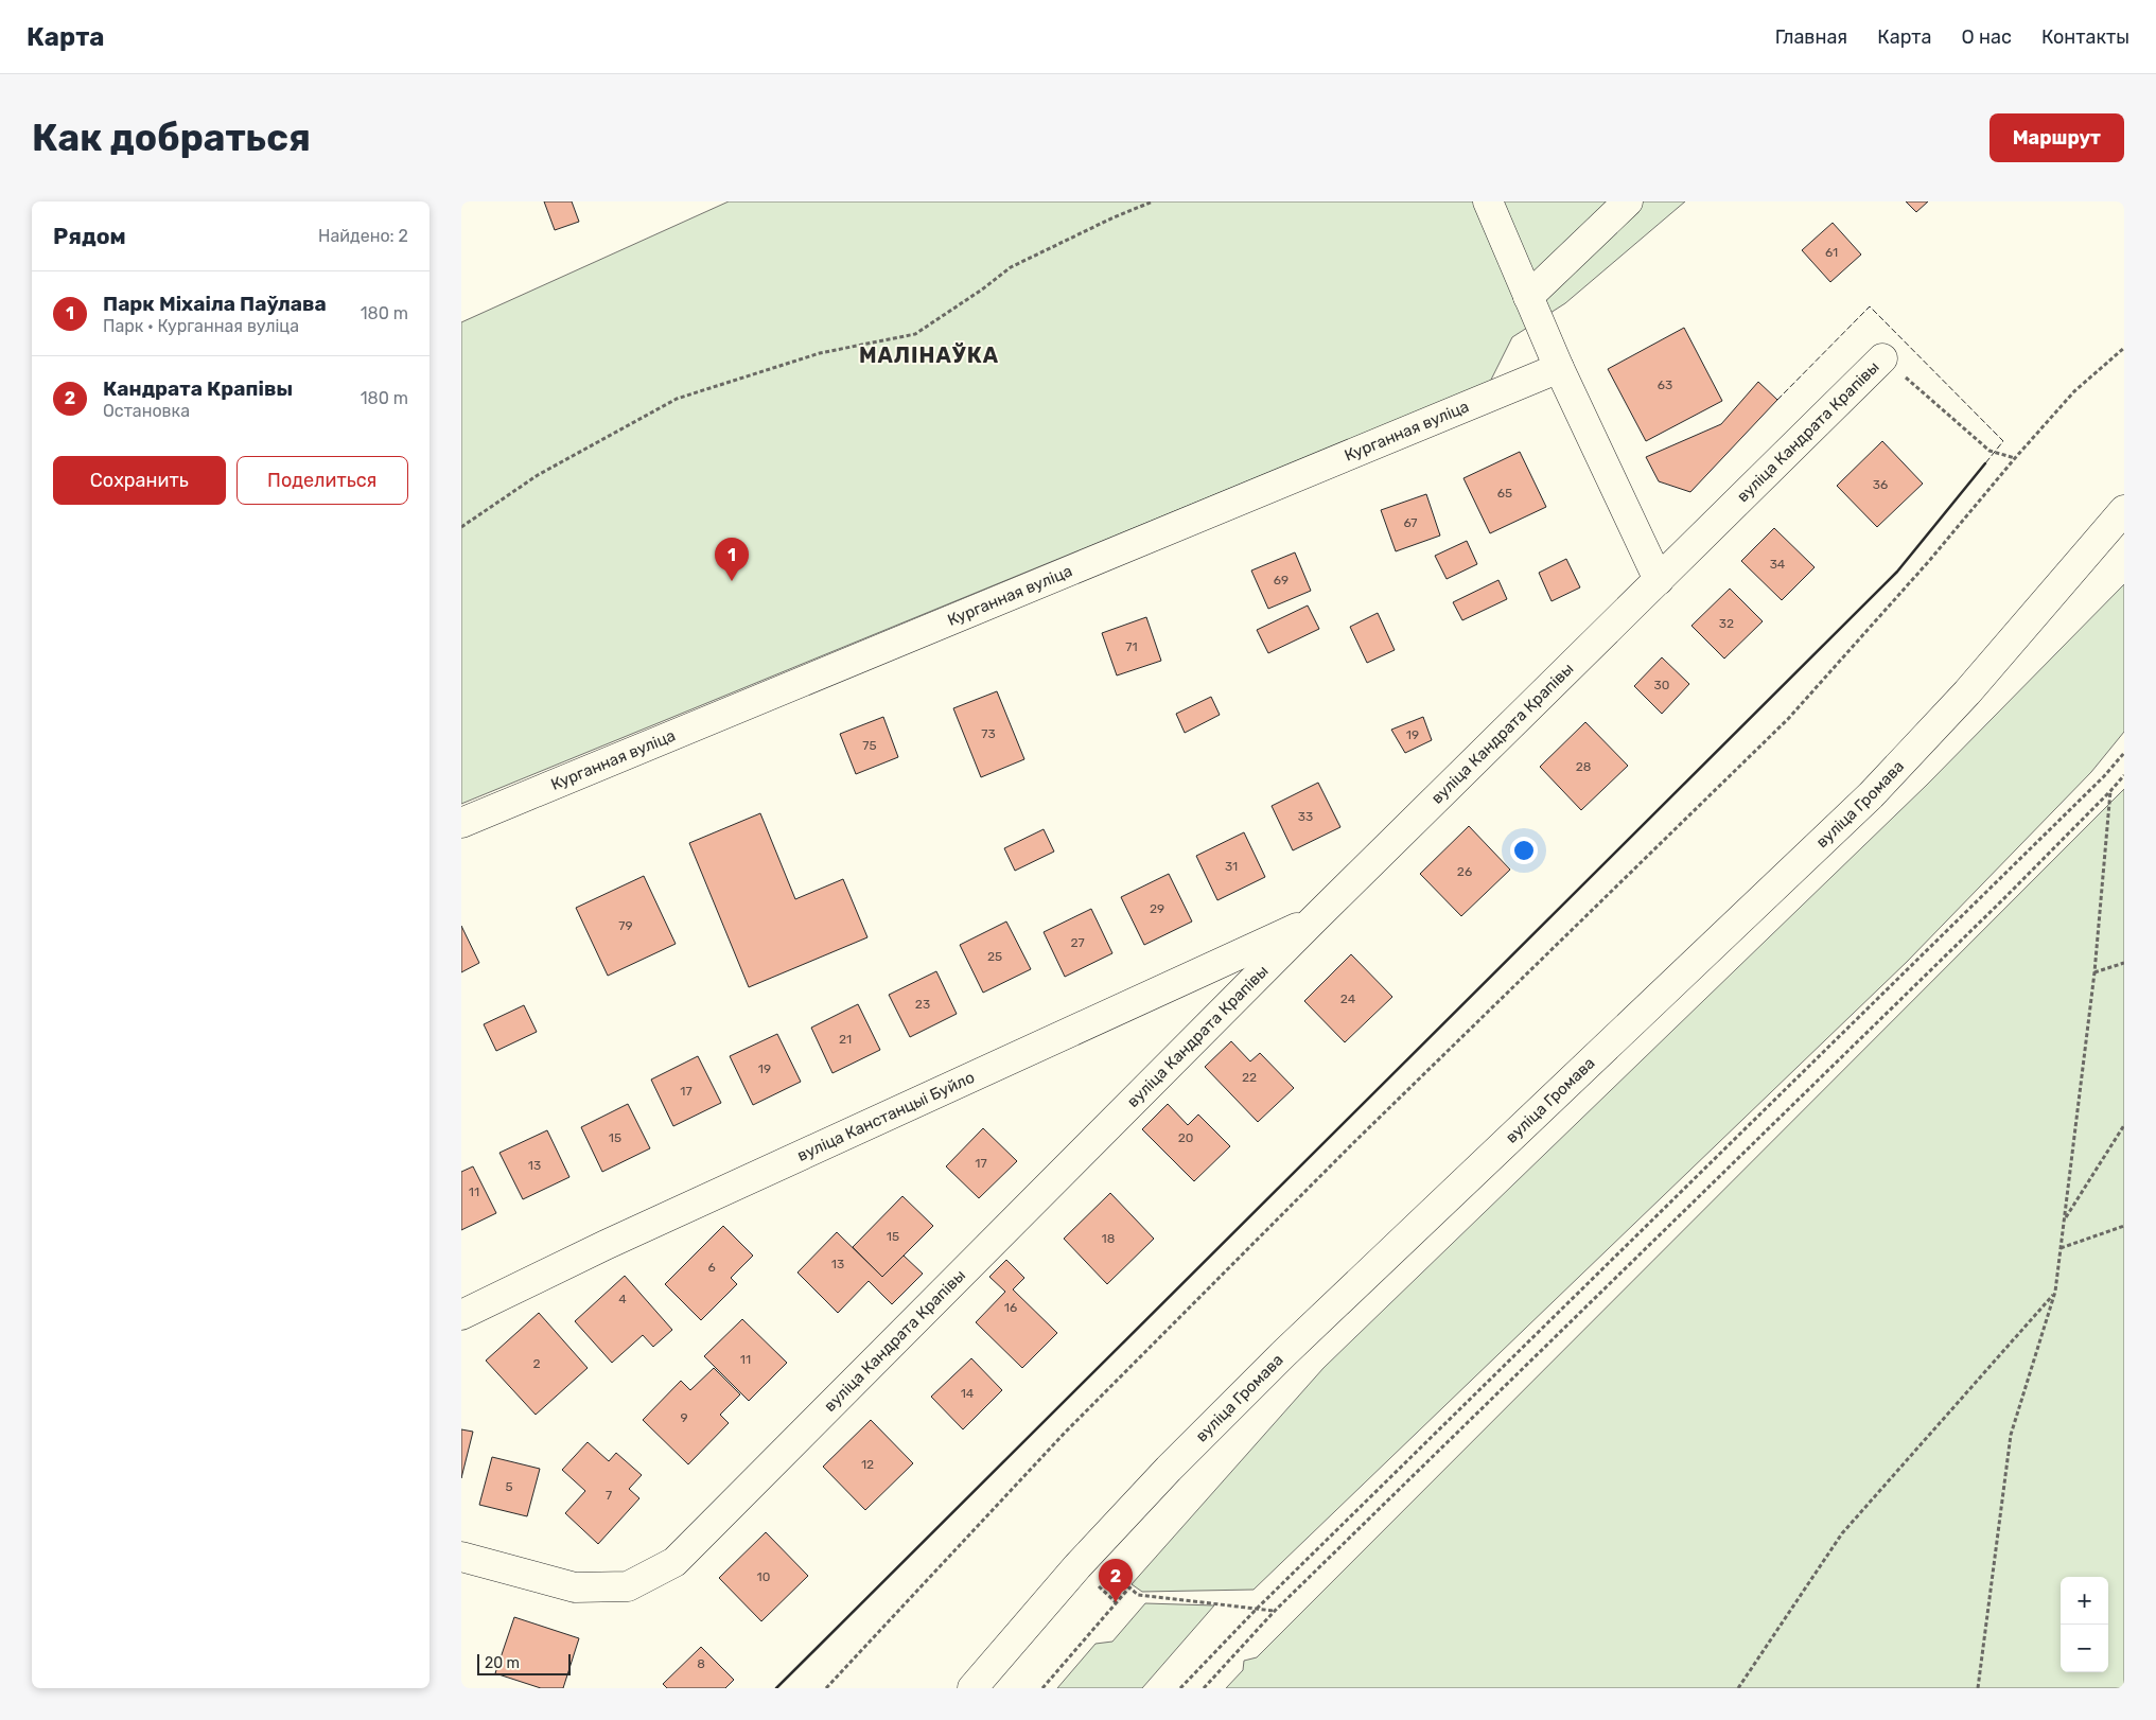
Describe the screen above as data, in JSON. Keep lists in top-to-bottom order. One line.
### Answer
{"streets":{"street":["Курганная вуліца","вуліца Кандрата Крапівы","вуліца Громава","вуліца Канстанцыі Буйло"]},"crossings":[["вуліца Кандрата Крапівы","вуліца Канстанцыі Буйло"]],"districts":["МАЛІНАЎКА"],"house_numbers":["61","63","36","65","67","34","69","32","71","30","73","19","75","28","33","31","26","29","79","27","25","24","23","21","19","22","17","15","20","17","13","11","15","18","13","6","4","16","11","2","14","9","12","5","7","10","8"],"scale_bar":"20 m","page":{"header":"Карта","nav":["Главная","Карта","О нас","Контакты"],"buttons":["Маршрут",["Сохранить","Поделиться"]],"title":"Как добраться","heading":["Рядом","Найдено: 2"],"list":[{"mark":"1","name":"Парк Міхаіла Паўлава","note":"Парк · Курганная вуліца","value":"180 m"},{"mark":"2","name":"Кандрата Крапівы","note":"Остановка","value":"180 m"}],"pins":["1","2"],"map_buttons":["+","−"],"scale":"20 m"}}
